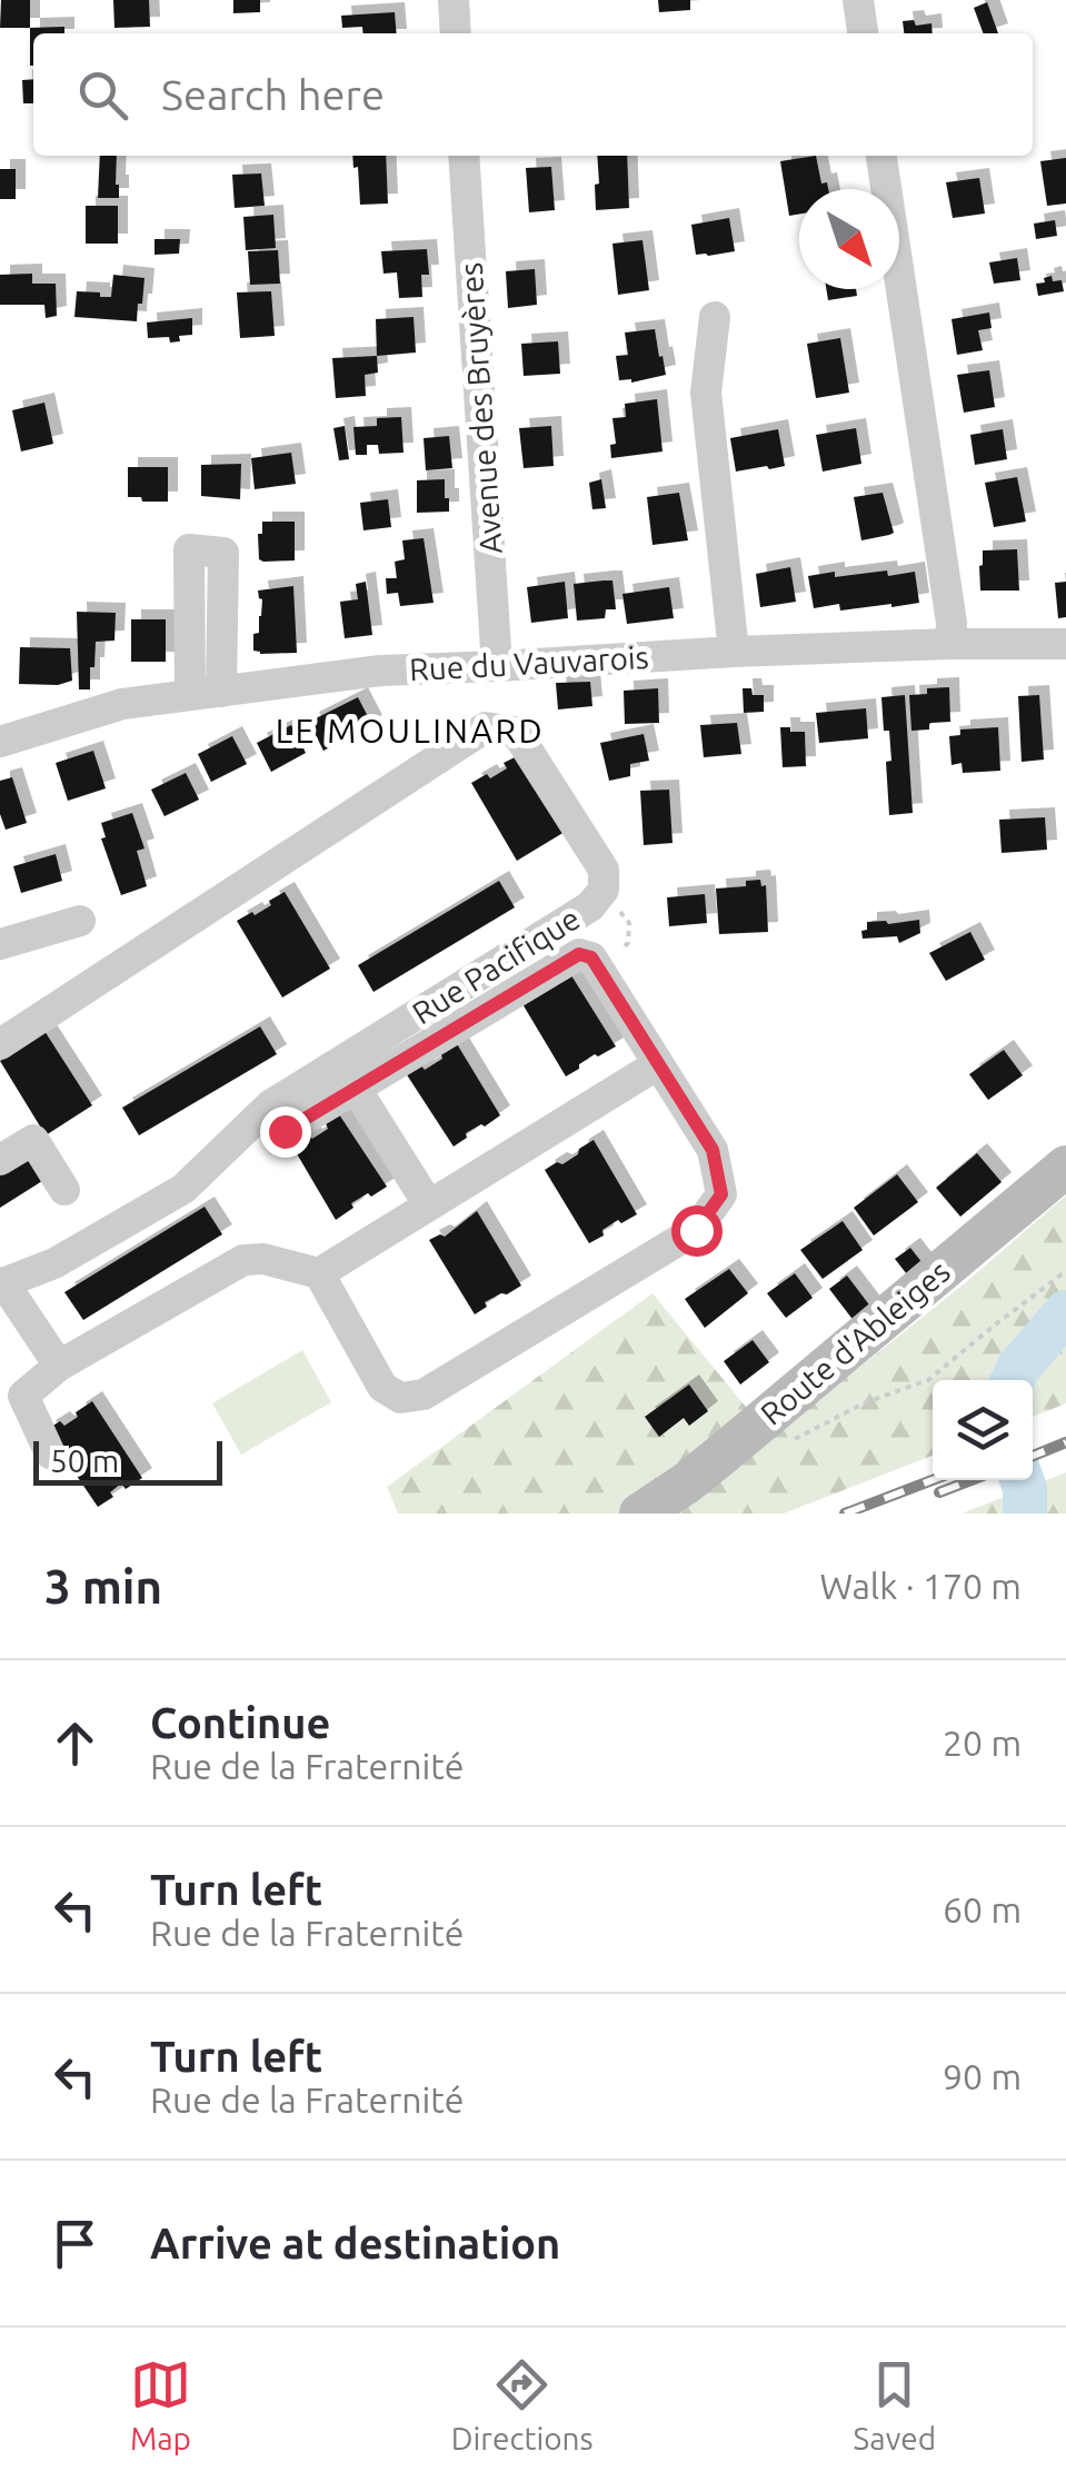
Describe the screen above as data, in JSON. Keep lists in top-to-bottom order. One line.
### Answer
{"streets":{"main road":["Route d'Ableiges"],"street":["Avenue des Bruyères","Rue du Vauvarois","Rue Pacifique"]},"crossings":[["Avenue des Bruyères","Rue du Vauvarois"]],"districts":["LE MOULINARD"],"scale_bar":"50 m","north":"bottom right","page":{"search":"Search here","scale":"50 m","heading":["3 min","Walk · 170 m"],"list":[["Continue","Rue de la Fraternité","20 m"],["Turn left","Rue de la Fraternité","60 m"],["Turn left","Rue de la Fraternité","90 m"],"Arrive at destination"],"nav":["Map","Directions","Saved"]}}
